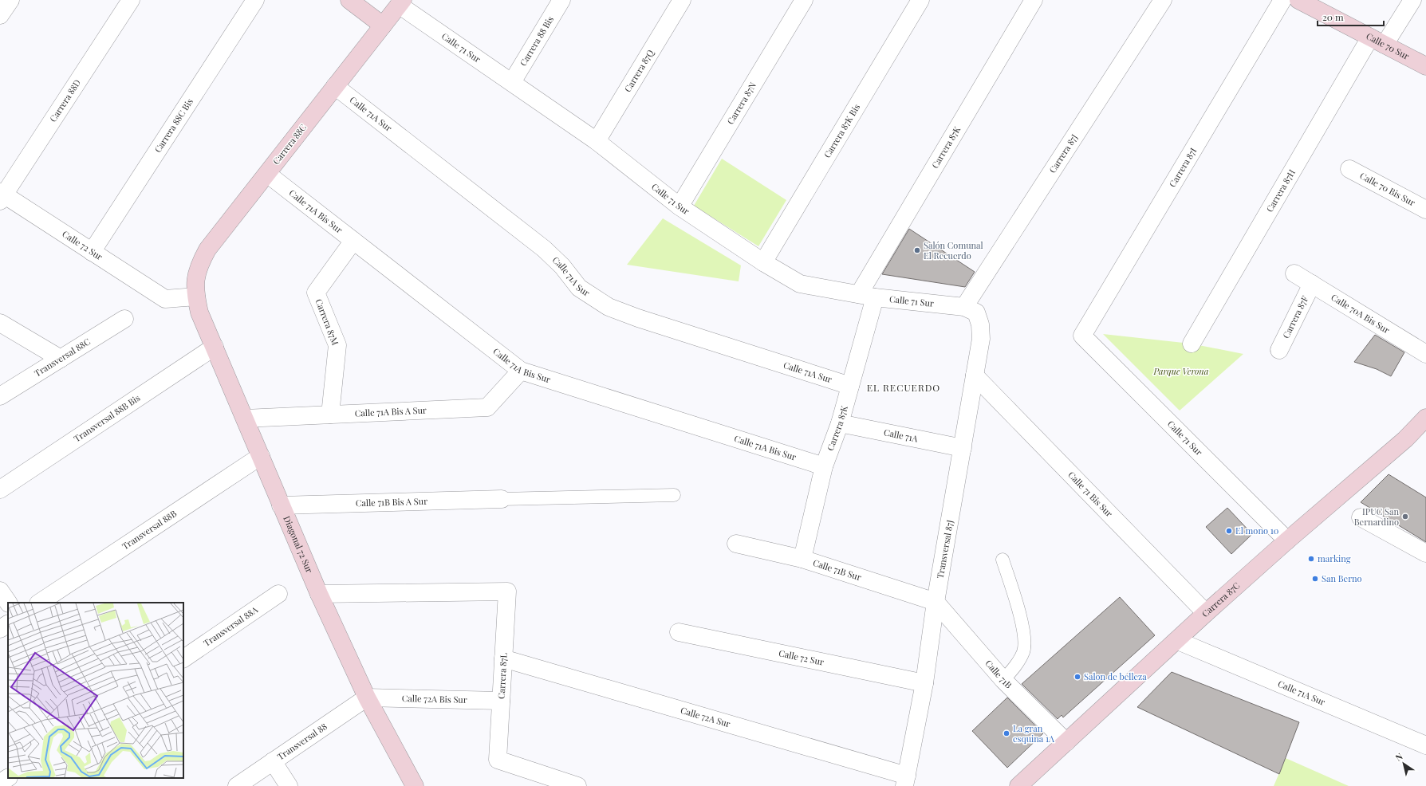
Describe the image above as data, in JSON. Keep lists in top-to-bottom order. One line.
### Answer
{"streets":{"street":["Carrera 88 Bis","Calle 70 Sur","Calle 71 Sur","Carrera 87Q","Carrera 88D","Carrera 87N","Calle 71A Sur","Carrera 88C Bis","Carrera 87K Bis","Carrera 88C","Carrera 87K","Carrera 87J","Carrera 87I","Calle 70 Bis Sur","Carrera 87H","Calle 71A Bis Sur","Calle 72 Sur","Calle 70A Bis Sur","Carrera 87F","Carrera 87M","Transversal 88C","Calle 71A Bis A Sur","Transversal 88B Bis","Calle 71A","Calle 71 Bis Sur","Calle 71B Bis A Sur","Transversal 88B","Diagonal 72 Sur","Transversal 87J","Calle 71B Sur","Carrera 87C","Transversal 88A","Calle 71B","Carrera 87L","Calle 72A Bis Sur","Calle 72A Sur","Transversal 88"]},"crossings":[["Carrera 88 Bis","Calle 71 Sur"],["Calle 70 Sur","Carrera 87H"],["Calle 71 Sur","Carrera 87Q"],["Calle 71 Sur","Carrera 87N"],["Calle 71 Sur","Carrera 87K Bis"],["Calle 71 Sur","Carrera 88C"],["Calle 71 Sur","Carrera 87K"],["Calle 71 Sur","Carrera 87J"],["Calle 71 Sur","Carrera 87I"],["Calle 71 Sur","Transversal 87J"],["Calle 71 Sur","Carrera 87C"],["Carrera 88D","Calle 72 Sur"],["Calle 71A Sur","Carrera 88C"],["Calle 71A Sur","Carrera 87K"],["Calle 71A Sur","Carrera 87C"],["Carrera 88C Bis","Calle 72 Sur"],["Carrera 88C","Calle 71A Bis Sur"],["Carrera 88C","Calle 72 Sur"],["Carrera 88C","Diagonal 72 Sur"],["Carrera 87K","Calle 71A Bis Sur"],["Carrera 87K","Calle 71A"],["Carrera 87K","Calle 71B Sur"],["Carrera 87J","Transversal 87J"],["Calle 71A Bis Sur","Carrera 87M"],["Calle 71A Bis Sur","Calle 71A Bis A Sur"],["Calle 72 Sur","Diagonal 72 Sur"],["Calle 72 Sur","Transversal 87J"],["Calle 70A Bis Sur","Carrera 87F"],["Carrera 87M","Calle 71A Bis A Sur"],["Calle 71A Bis A Sur","Diagonal 72 Sur"],["Transversal 88B Bis","Diagonal 72 Sur"],["Calle 71A","Transversal 87J"],["Calle 71 Bis Sur","Transversal 87J"],["Calle 71 Bis Sur","Carrera 87C"],["Calle 71B Bis A Sur","Diagonal 72 Sur"],["Transversal 88B","Diagonal 72 Sur"],["Diagonal 72 Sur","Carrera 87L"],["Diagonal 72 Sur","Calle 72A Bis Sur"],["Diagonal 72 Sur","Transversal 88"],["Transversal 87J","Calle 71B Sur"],["Transversal 87J","Calle 71B"],["Transversal 87J","Calle 72A Sur"],["Calle 71B Sur","Calle 71B"],["Carrera 87C","Calle 71B"],["Carrera 87L","Calle 72A Bis Sur"],["Carrera 87L","Calle 72A Sur"],["Calle 72A Bis Sur","Transversal 88"]],"districts":["EL RECUERDO"],"parks":["Parque Verona"],"places":["Salón Comunal El Recuerdo","IPUC San Bernardino","El mono 10","marking","San Berno","Salon de belleza","La gran esquina 1A"],"scale_bar":"20 m","north":"top left"}
